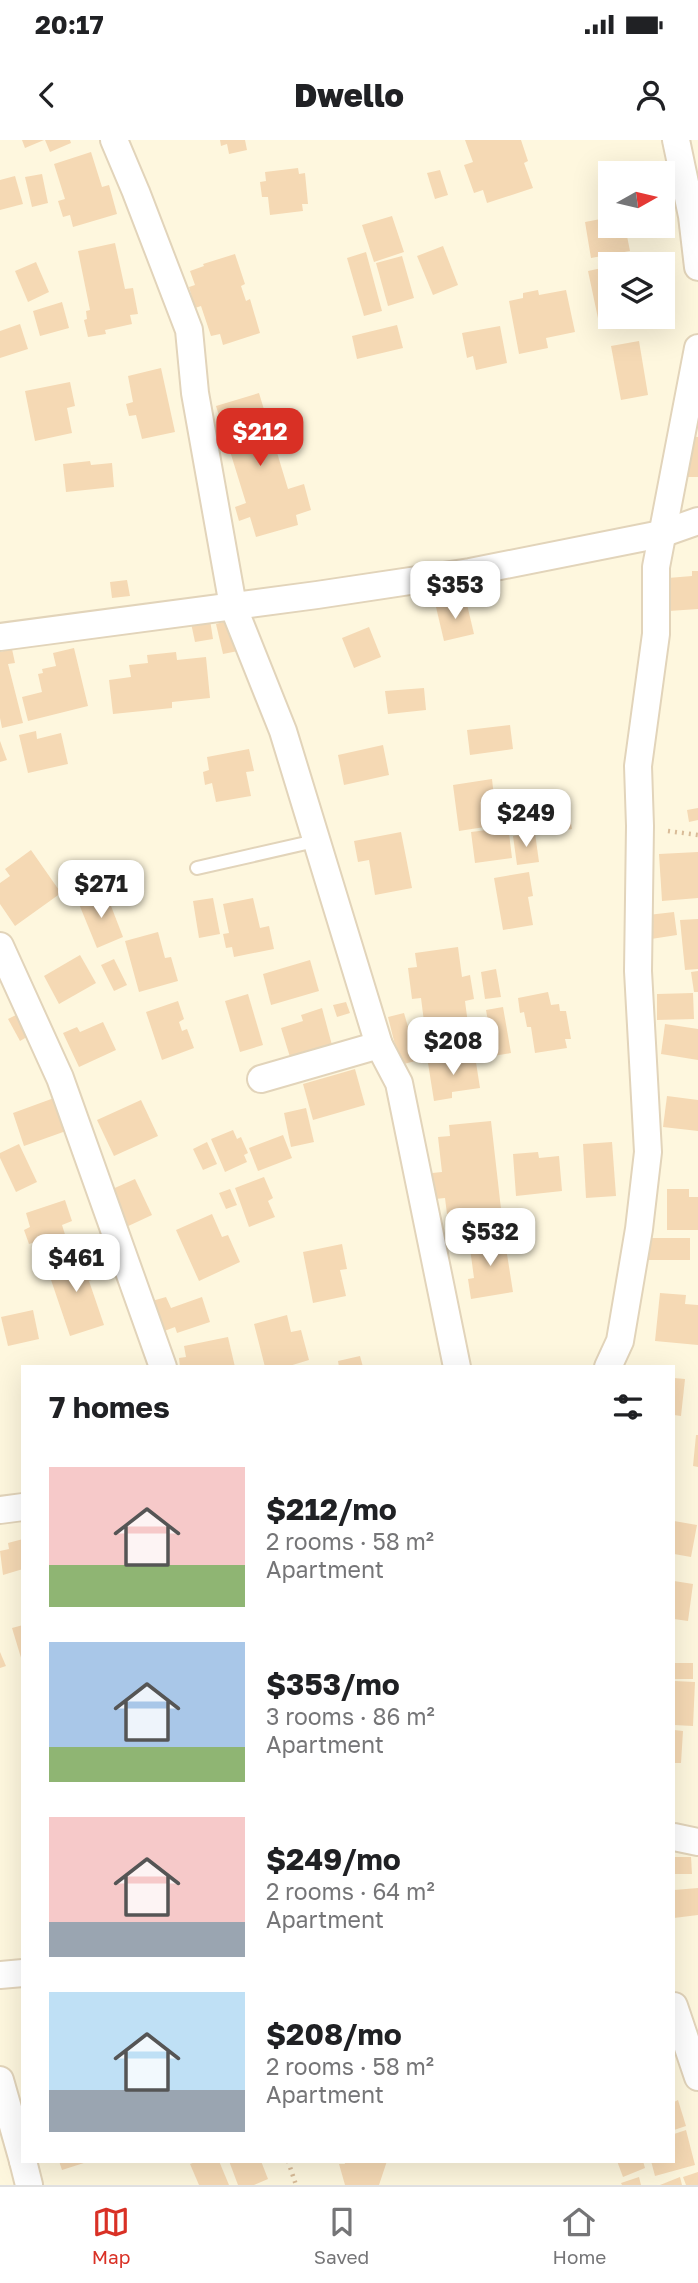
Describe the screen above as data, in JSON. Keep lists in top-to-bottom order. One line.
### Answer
{"north":"right","page":{"status":"20:17","header":"Dwello","price":["$212","$353","$249","$271","$208","$532","$461"],"heading":"7 homes","list":[{"name":"$212/mo","note":"2 rooms · 58 m² · Apartment"},{"name":"$353/mo","note":"3 rooms · 86 m² · Apartment"},{"name":"$249/mo","note":"2 rooms · 64 m² · Apartment"},{"name":"$208/mo","note":"2 rooms · 58 m² · Apartment"}],"tabs":["Map","Saved","Home"]}}
